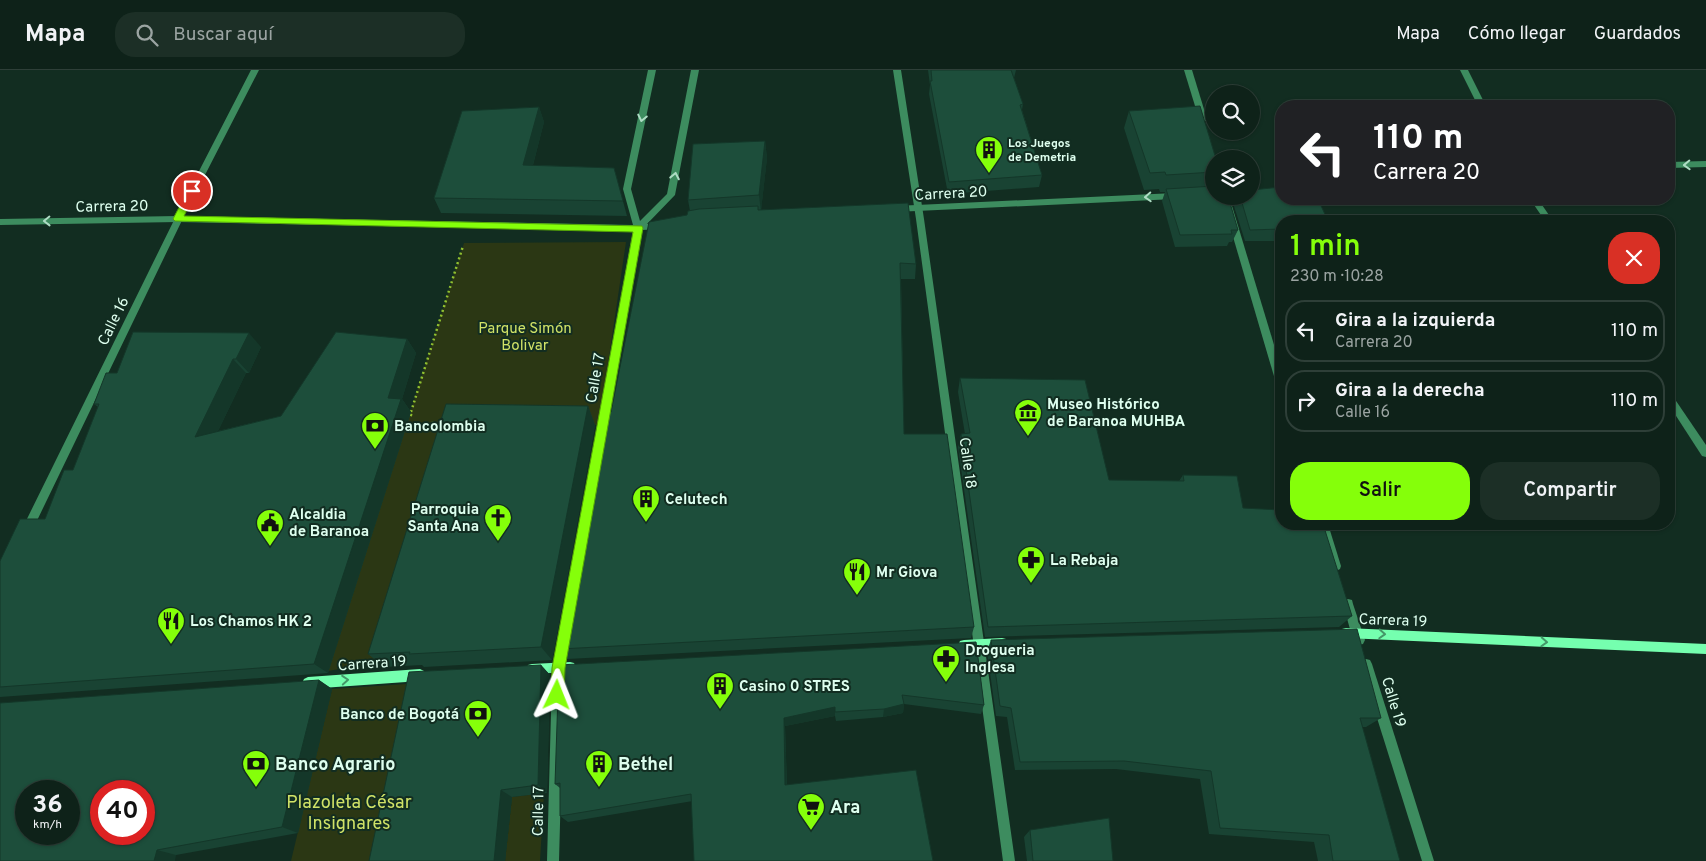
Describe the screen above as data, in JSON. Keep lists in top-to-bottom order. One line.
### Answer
{"streets":{"main road":["Carrera 19"],"street":["Carrera 20","Calle 16","Calle 17","Calle 18","Calle 19"]},"crossings":[["Carrera 20","Calle 16"],["Carrera 20","Calle 17"],["Carrera 20","Calle 18"],["Carrera 19","Calle 19"]],"one_way":["Carrera 20","Carrera 19"],"parks":["Parque Simón Bolivar","Plazoleta César Insignares"],"places":{"building":["Los Juegos de Demetria","Celutech","Casino 0 STRES","Bethel"],"museum":["Museo Histórico de Baranoa MUHBA"],"bank":["Bancolombia","Banco de Bogotá","Banco Agrario"],"church":["Parroquia Santa Ana"],"public building":["Alcaldia de Baranoa"],"pharmacy":["La Rebaja","Drogueria Inglesa"],"restaurant":["Mr Giova","Los Chamos HK 2"],"supermarket":["Ara"]},"page":{"header":"Mapa","search":"Buscar aquí","nav":["Mapa","Cómo llegar","Guardados"],"turn":["110 m","Carrera 20"],"heading":["1 min","230 m · 10:28"],"list":[{"name":"Gira a la izquierda","note":"Carrera 20","value":"110 m"},{"name":"Gira a la derecha","note":"Calle 16","value":"110 m"}],"buttons":["Salir","Compartir"],"speed":"36 km/h","limit":"40"}}
